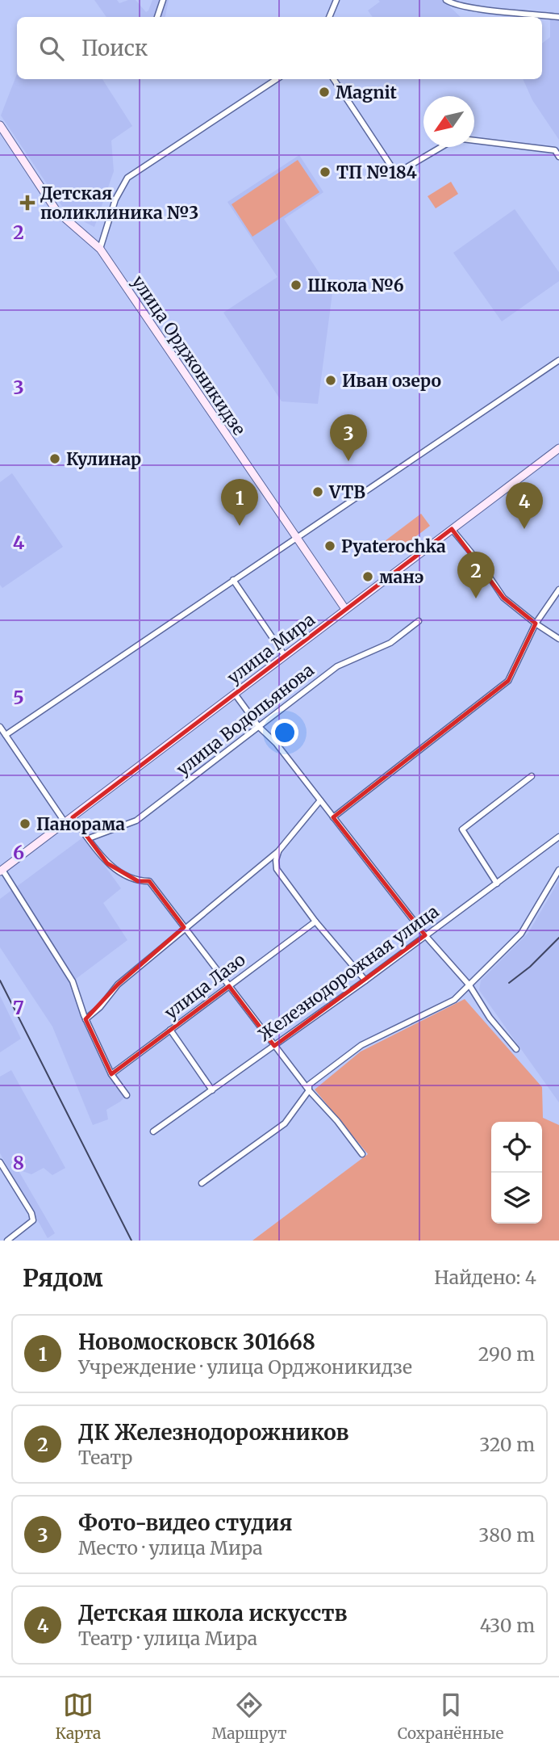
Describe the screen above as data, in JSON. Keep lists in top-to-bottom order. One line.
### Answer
{"streets":{"main road":["улица Орджоникидзе","улица Мира"],"street":["улица Водопьянова","Железнодорожная улица","улица Лазо"]},"crossings":[["улица Орджоникидзе","улица Мира"]],"places":{"other":["Magnit","ТП №184","Школа №6","Иван озеро","Кулинар","VTB","Pyaterochka","манэ","Панорама"],"health":["Детская поликлиника №3"]},"north":"bottom left","page":{"search":"Поиск","pins":["3","1","4","2"],"heading":["Рядом","Найдено: 4"],"list":[{"mark":"1","name":"Новомосковск 301668","note":"Учреждение · улица Орджоникидзе","value":"290 m"},{"mark":"2","name":"ДК Железнодорожников","note":"Театр","value":"320 m"},{"mark":"3","name":"Фото-видео студия","note":"Место · улица Мира","value":"380 m"},{"mark":"4","name":"Детская школа искусств","note":"Театр · улица Мира","value":"430 m"}],"nav":["Карта","Маршрут","Сохранённые"]},"grid":{"rows":["2","3","4","5","6","7","8"]}}
